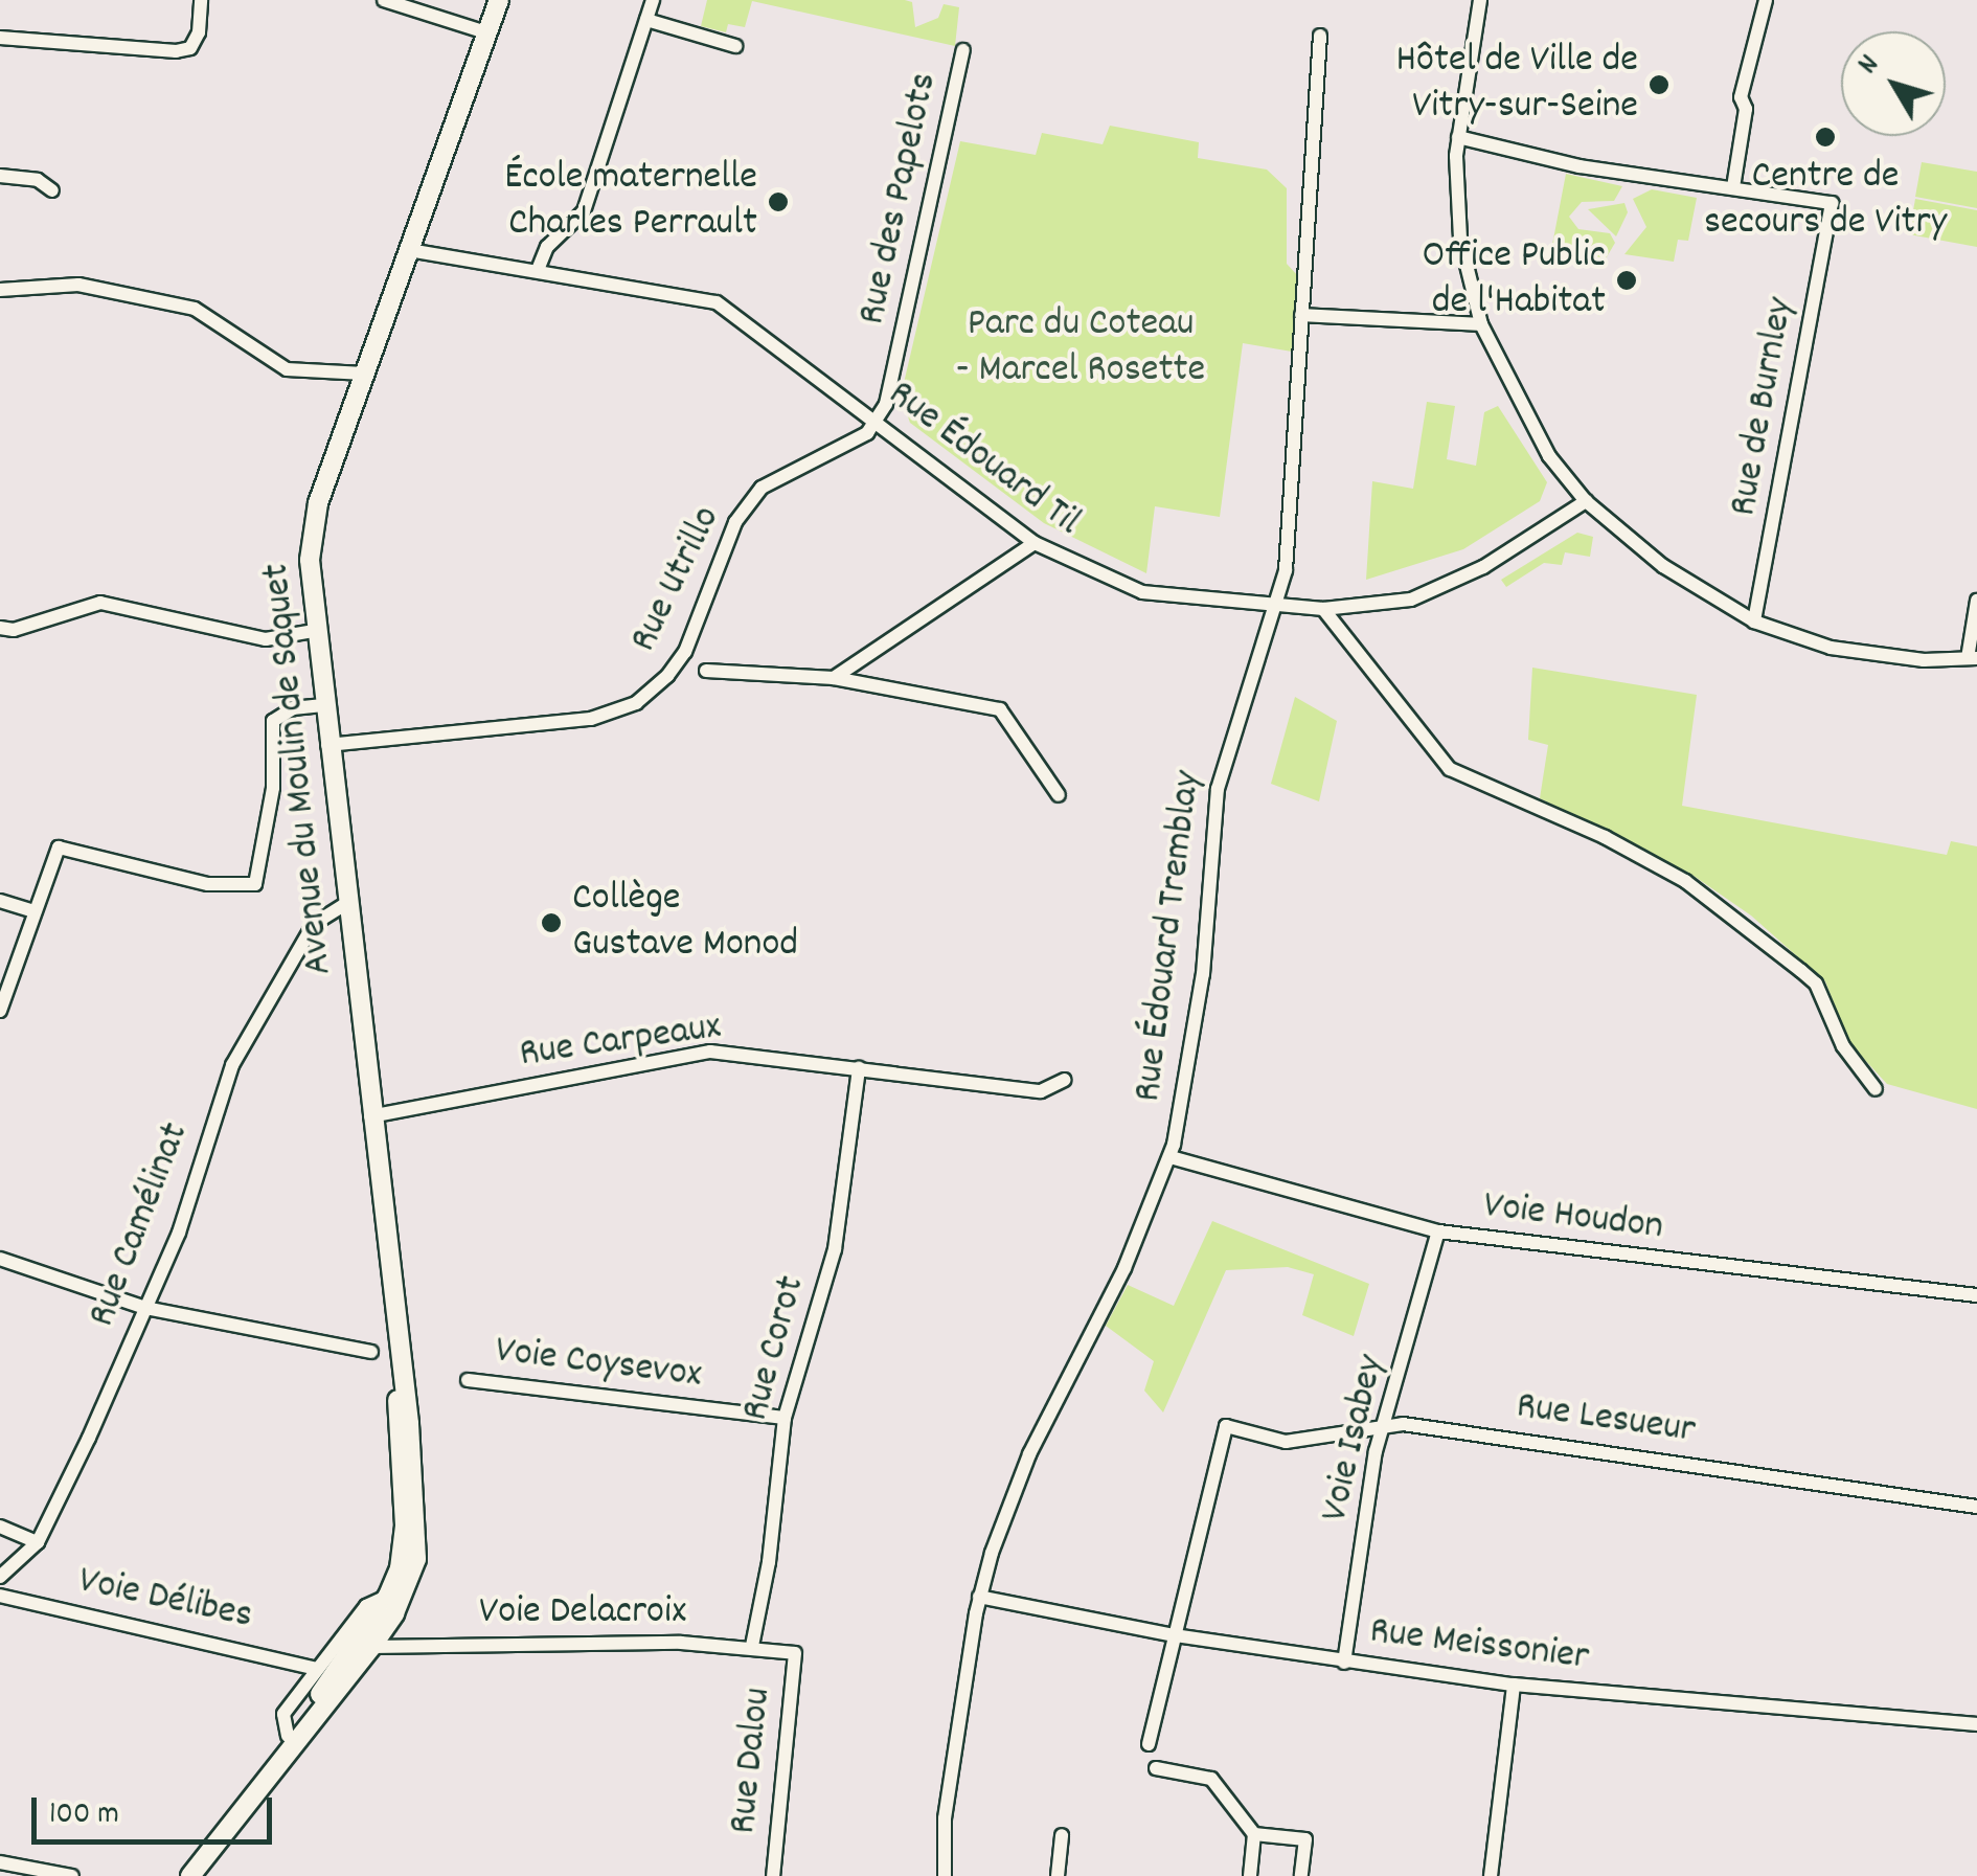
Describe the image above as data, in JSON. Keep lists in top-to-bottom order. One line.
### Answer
{"streets":{"main road":["Avenue du Moulin de Saquet"],"street":["Rue des Papelots","Rue de Burnley","Rue Édouard Til","Rue Utrillo","Rue Édouard Tremblay","Rue Carpeaux","Voie Houdon","Rue Camélinat","Rue Corot","Voie Coysevox","Rue Lesueur","Voie Isabey","Voie Délibes","Voie Delacroix","Rue Meissonier","Rue Dalou"]},"crossings":[["Rue des Papelots","Rue Édouard Til"],["Rue des Papelots","Rue Utrillo"],["Rue Édouard Til","Rue Utrillo"],["Rue Édouard Til","Avenue du Moulin de Saquet"],["Rue Édouard Til","Rue Édouard Tremblay"],["Rue Utrillo","Avenue du Moulin de Saquet"],["Avenue du Moulin de Saquet","Rue Carpeaux"],["Avenue du Moulin de Saquet","Rue Camélinat"],["Avenue du Moulin de Saquet","Voie Delacroix"],["Rue Édouard Tremblay","Voie Houdon"],["Rue Édouard Tremblay","Rue Meissonier"],["Rue Carpeaux","Rue Corot"],["Voie Houdon","Voie Isabey"],["Rue Corot","Voie Coysevox"],["Rue Corot","Voie Delacroix"],["Rue Lesueur","Voie Isabey"],["Rue Lesueur","Rue Meissonier"],["Voie Isabey","Rue Meissonier"],["Voie Delacroix","Rue Dalou"]],"parks":["Parc du Coteau - Marcel Rosette"],"places":["Hôtel de Ville de Vitry-sur-Seine","Centre de secours de Vitry","École maternelle Charles Perrault","Office Public de l'Habitat","Collège Gustave Monod"],"scale_bar":"100 m","north":"top left"}
